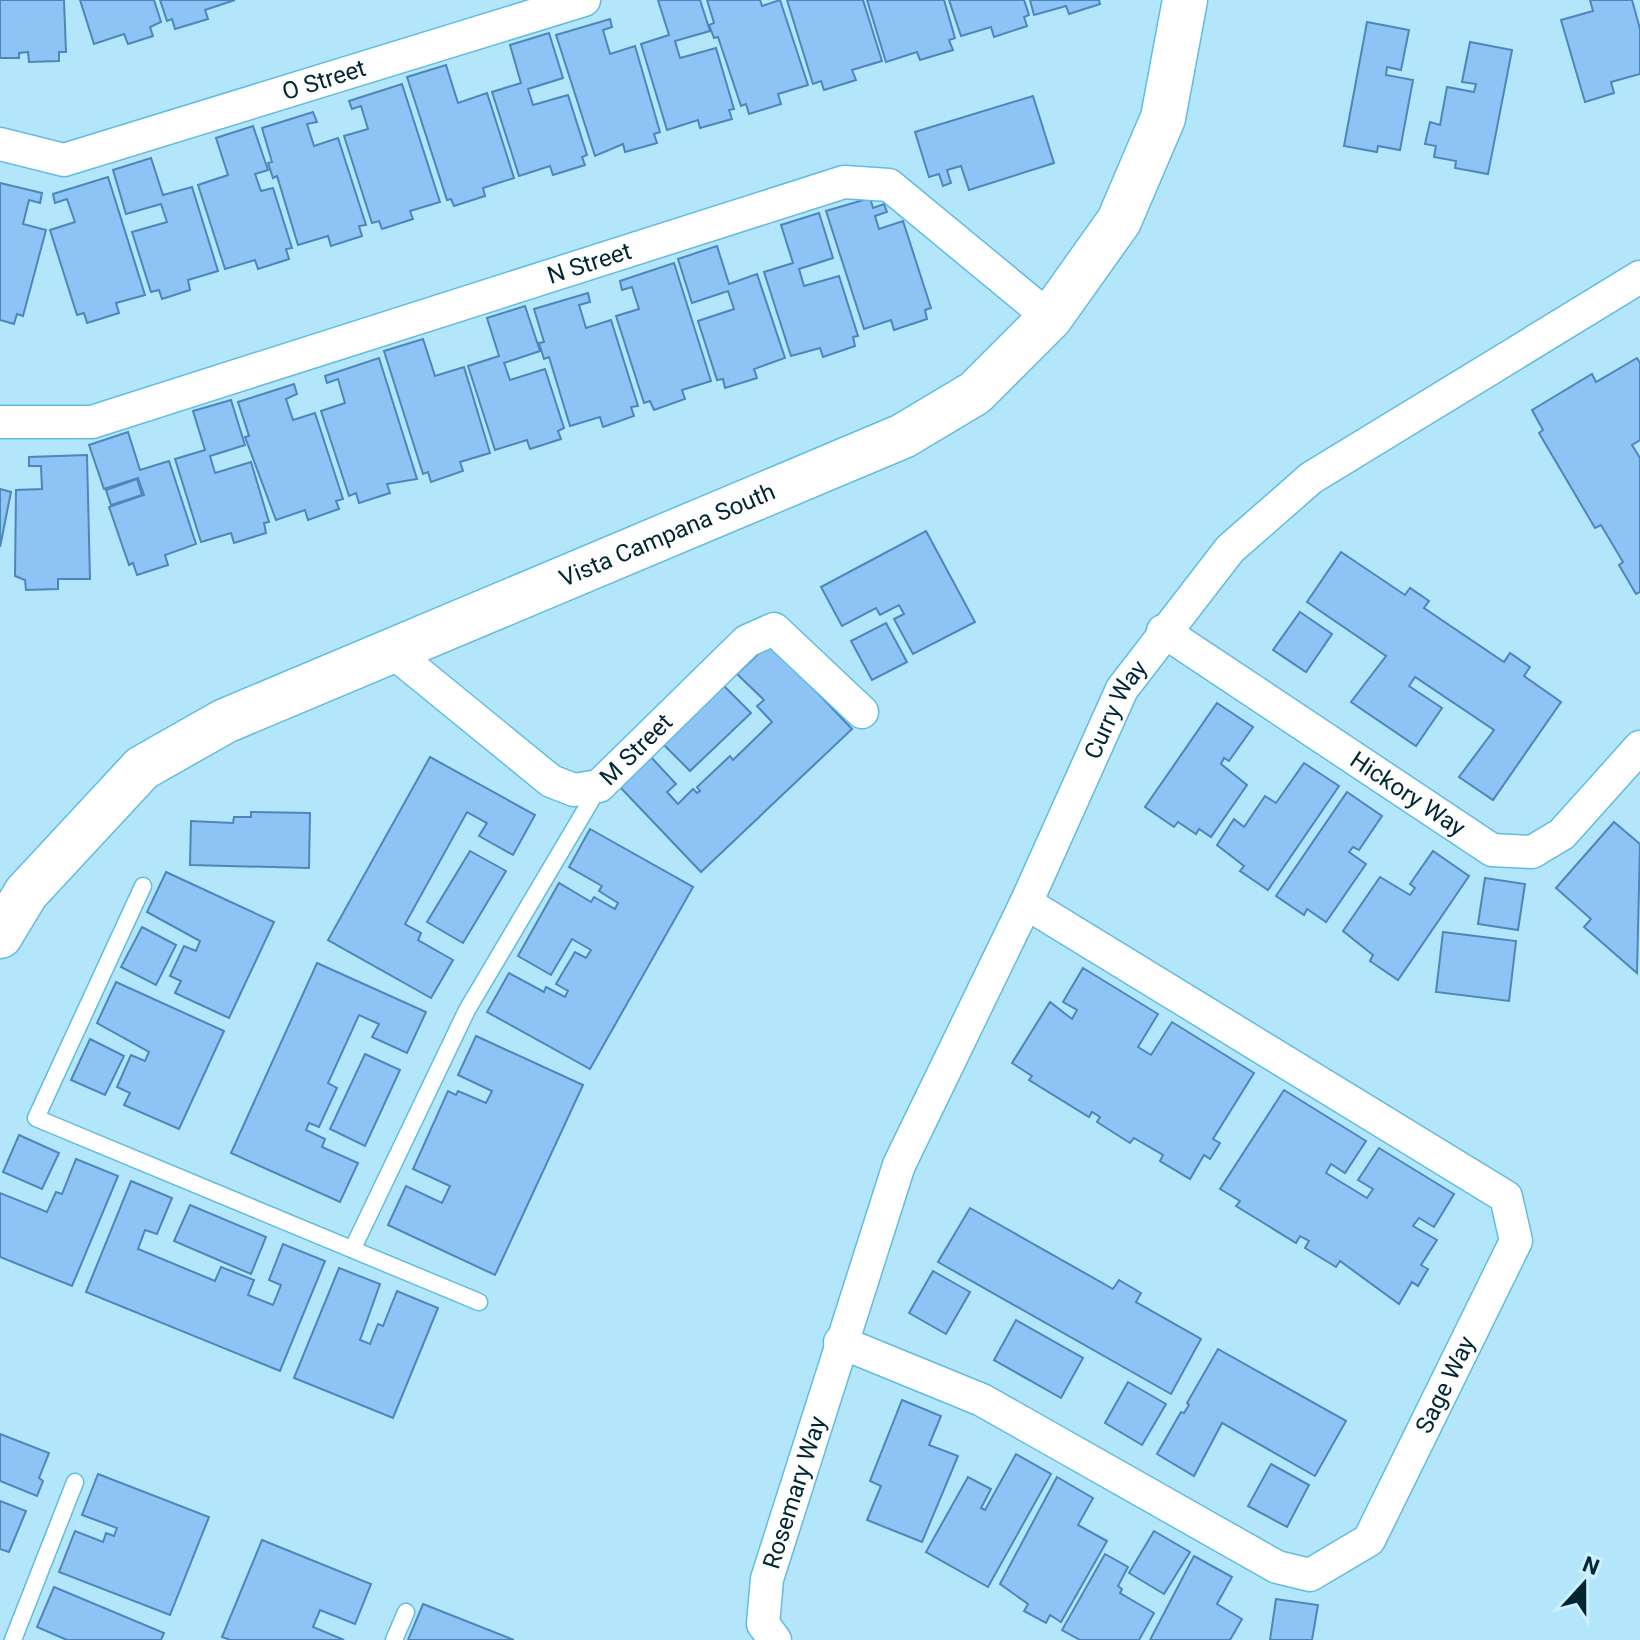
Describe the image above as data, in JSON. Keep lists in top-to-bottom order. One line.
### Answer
{"streets":{"street":["O Street","N Street","Vista Campana South","Curry Way","M Street","Hickory Way","Sage Way","Rosemary Way"]},"crossings":[["N Street","Vista Campana South"],["Vista Campana South","M Street"],["Curry Way","Hickory Way"],["Curry Way","Sage Way"],["Curry Way","Rosemary Way"],["Sage Way","Rosemary Way"]],"north":"top"}
